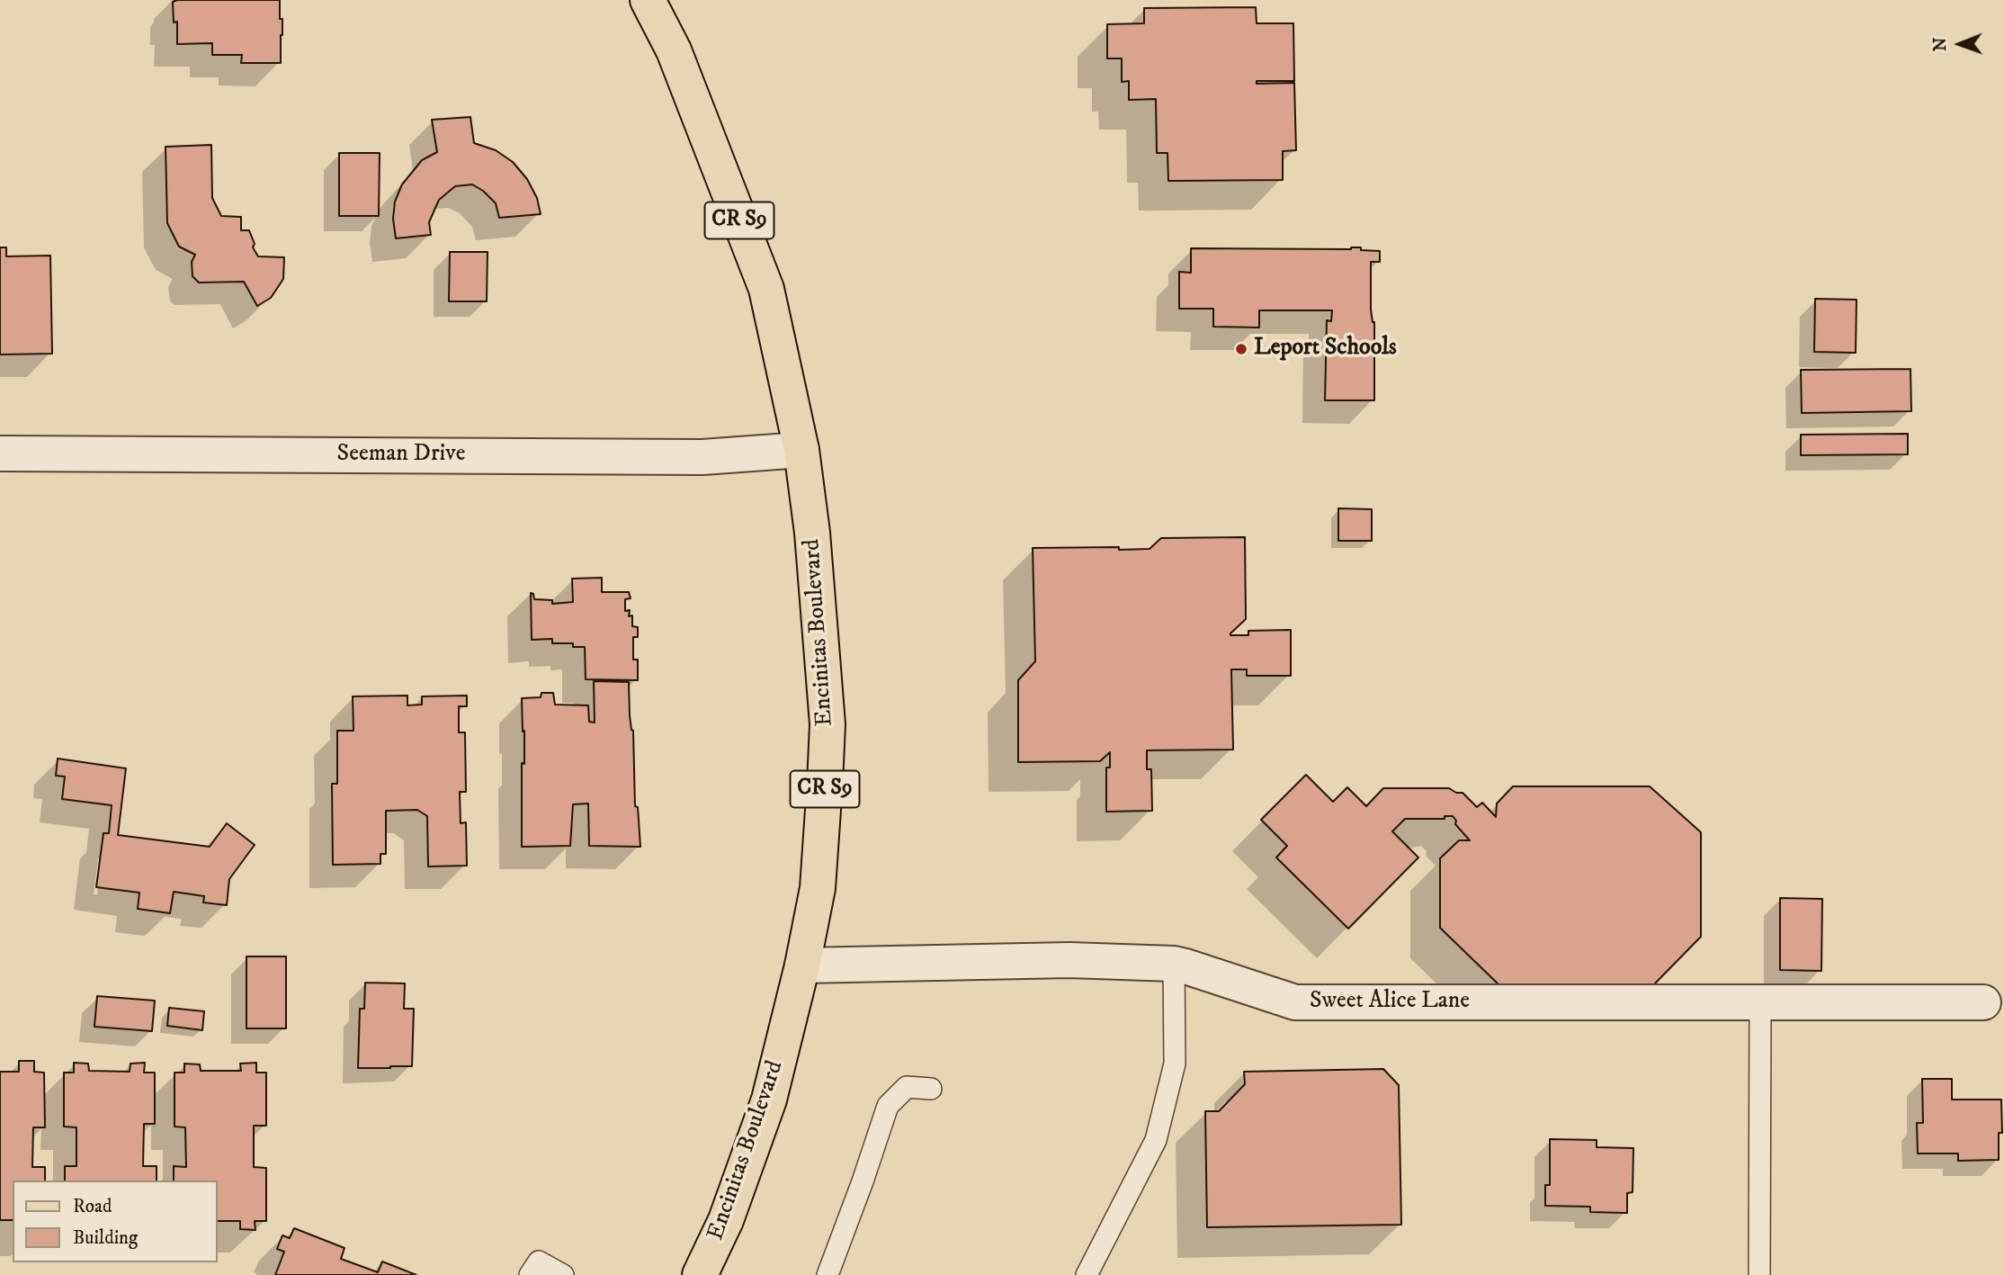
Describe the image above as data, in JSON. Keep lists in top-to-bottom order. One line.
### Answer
{"streets":{"main road":["CR S9","Encinitas Boulevard"],"street":["Seeman Drive","Sweet Alice Lane"]},"crossings":[["Seeman Drive","Encinitas Boulevard"],["Encinitas Boulevard","Sweet Alice Lane"]],"places":["Leport Schools"],"legend":["Road","Building"],"north":"left"}
